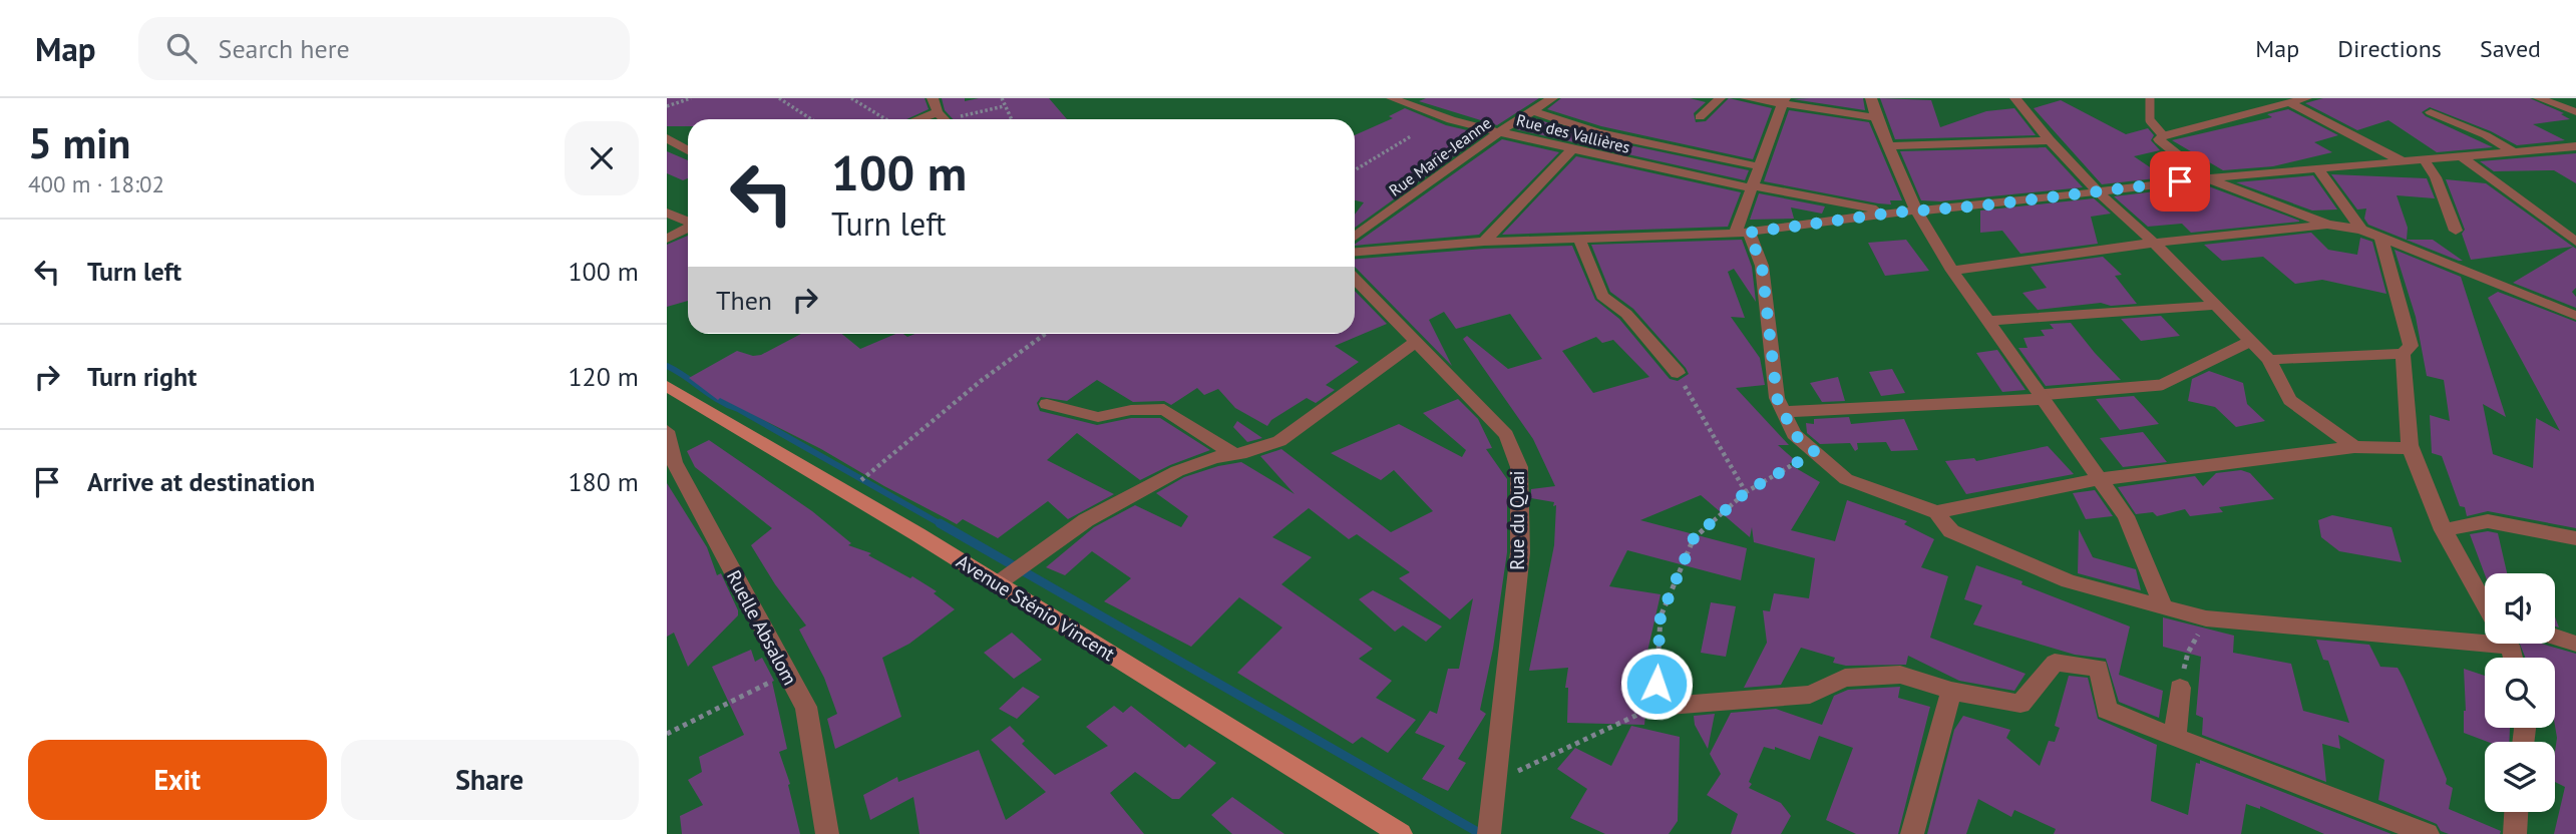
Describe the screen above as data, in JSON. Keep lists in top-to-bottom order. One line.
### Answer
{"streets":{"main road":["Avenue Sténio Vincent"],"street":["Rue des Vallières","Rue Marie-Jeanne","Rue du Quai","Ruelle Absalom"]},"crossings":[["Rue des Vallières","Rue Marie-Jeanne"]],"page":{"header":"Map","search":"Search here","nav":["Map","Directions","Saved"],"heading":["5 min","400 m · 18:02"],"turn":["100 m","Turn left"],"list":[{"name":"Turn left","value":"100 m"},{"name":"Turn right","value":"120 m"},{"name":"Arrive at destination","value":"180 m"}],"then":"Then","buttons":["Exit","Share"]}}
